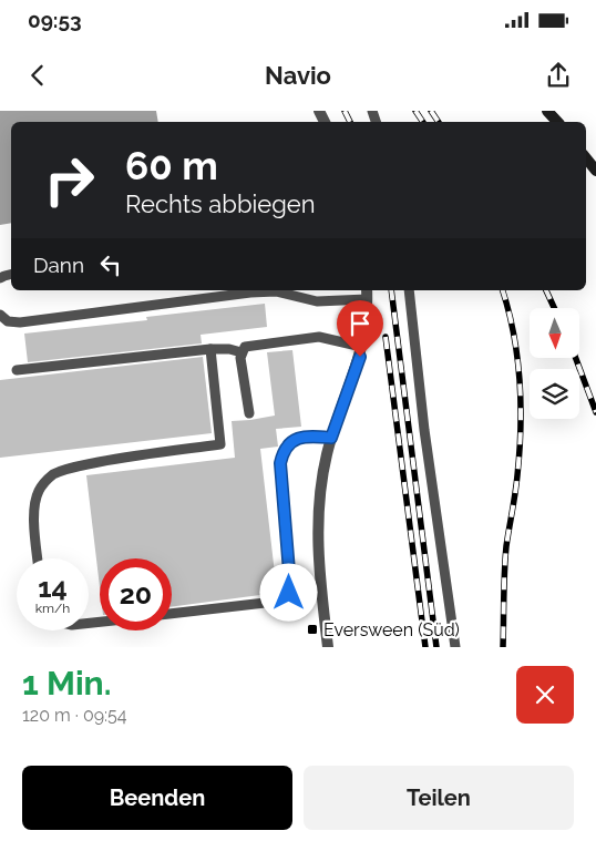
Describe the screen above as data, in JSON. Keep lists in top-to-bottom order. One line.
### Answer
{"places":{"transit":["Eversween (Süd)"]},"north":"bottom","page":{"status":"09:53","header":"Navio","turn":["60 m","Rechts abbiegen"],"then":"Dann","speed":"14 km/h","limit":"20","heading":["1 Min.","120 m · 09:54"],"buttons":["Beenden","Teilen"]}}
